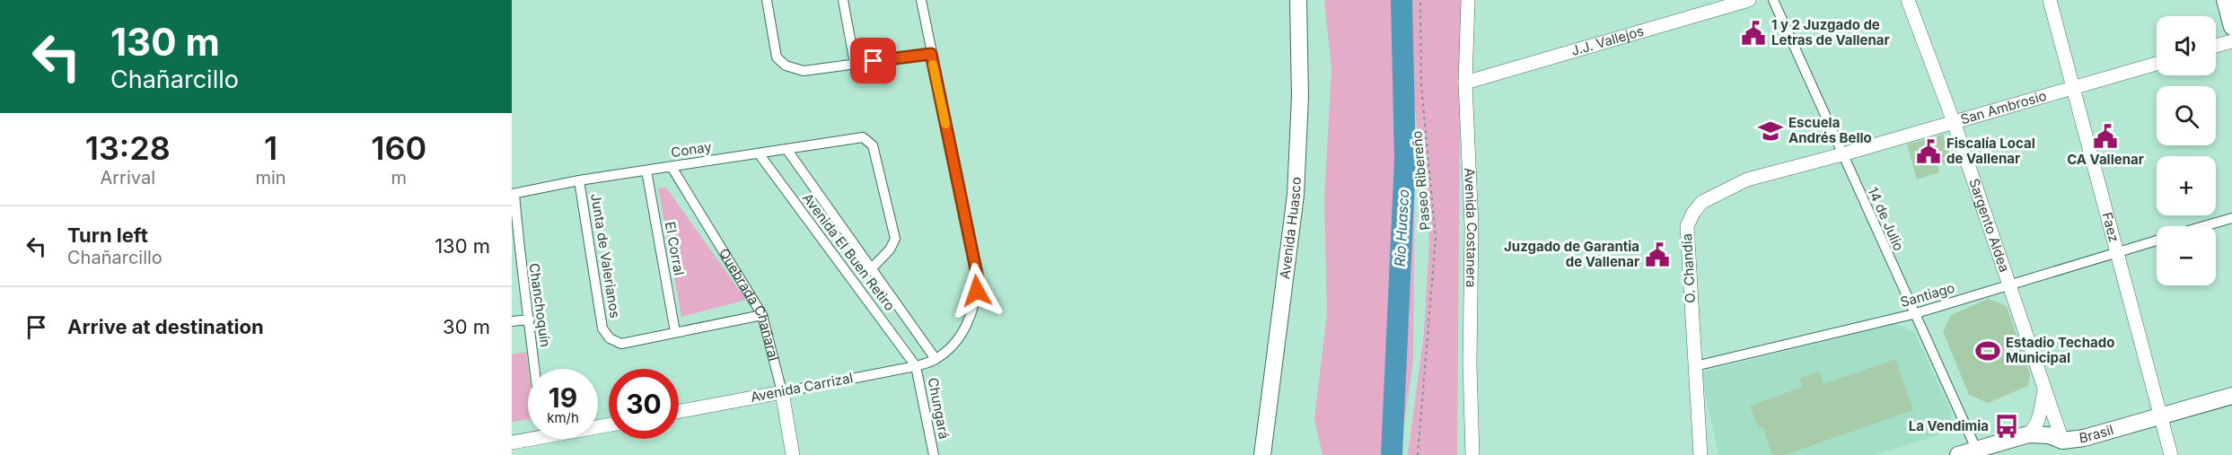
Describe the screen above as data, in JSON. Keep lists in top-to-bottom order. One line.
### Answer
{"streets":{"main road":["Avenida Huasco","Brasil"],"street":["J.J. Vallejos","San Ambrosio","Conay","14 de Julio","Sargento Aldea","Avenida Costanera","Faez","El Corral","Avenida El Buen Retiro","Junta de Valerianos","O. Chandía","Santiago","Chanchoquín","Quebrada Chañaral","Avenida Carrizal","Chungará"],"path":["Paseo Ribereño"]},"crossings":[["J.J. Vallejos","Avenida Costanera"],["San Ambrosio","14 de Julio"],["San Ambrosio","Sargento Aldea"],["San Ambrosio","Faez"],["San Ambrosio","O. Chandía"],["Conay","El Corral"],["Conay","Avenida El Buen Retiro"],["Conay","Junta de Valerianos"],["Conay","Chanchoquín"],["Conay","Quebrada Chañaral"],["14 de Julio","O. Chandía"],["14 de Julio","Santiago"],["14 de Julio","Brasil"],["Sargento Aldea","Santiago"],["Sargento Aldea","Brasil"],["Faez","Santiago"],["Faez","Brasil"],["El Corral","Junta de Valerianos"],["Avenida El Buen Retiro","Avenida Carrizal"],["Avenida El Buen Retiro","Chungará"],["Junta de Valerianos","Quebrada Chañaral"],["O. Chandía","Santiago"],["Quebrada Chañaral","Avenida Carrizal"],["Avenida Carrizal","Chungará"]],"water":["Río Huasco"],"places":{"public building":["1 y 2 Juzgado de Letras de Vallenar","CA Vallenar","Fiscalía Local de Vallenar","Juzgado de Garantia de Vallenar"],"school or university":["Escuela Andrés Bello"],"sports":["Estadio Techado Municipal"],"bus stop":["La Vendimia"]},"page":{"turn":["130 m","Chañarcillo"],"map_buttons":["+","−"],"eta":["13:28","Arrival","1","min","160","m"],"list":[{"name":"Turn left","note":"Chañarcillo","value":"130 m"},{"name":"Arrive at destination","value":"30 m"}],"speed":"19 km/h","limit":"30"}}
